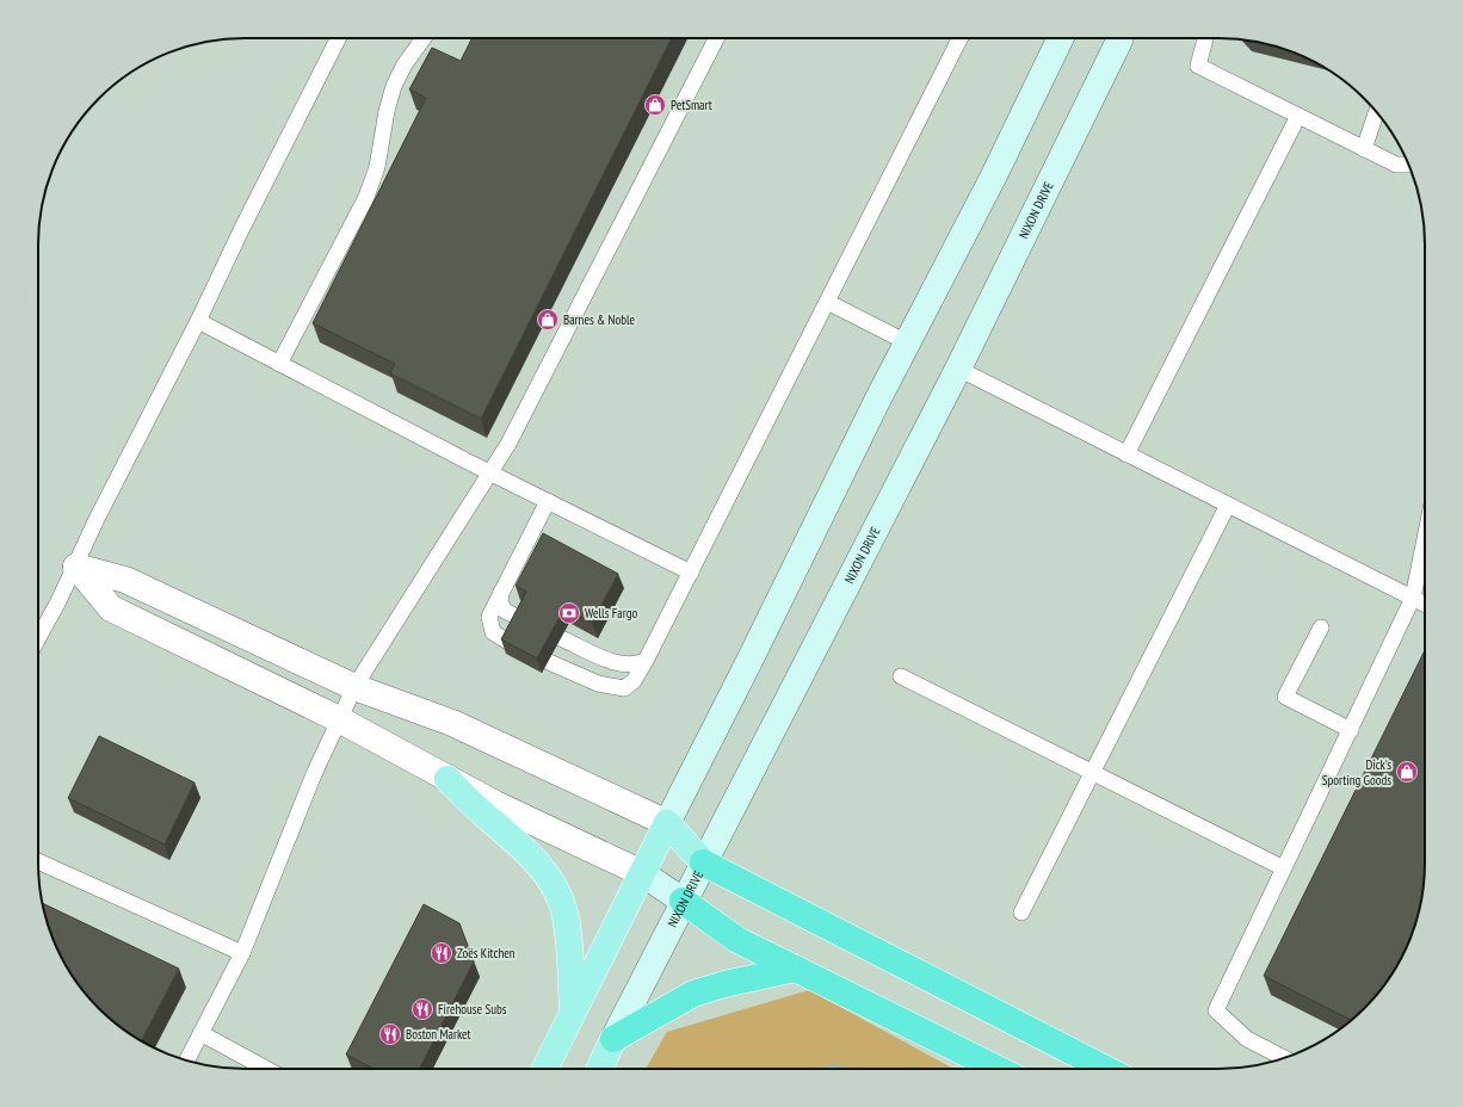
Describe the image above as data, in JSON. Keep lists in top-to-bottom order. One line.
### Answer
{"streets":{"main road":["NIXON DRIVE"]},"places":{"shop":["PetSmart","Barnes & Noble","Dick's Sporting Goods"],"bank":["Wells Fargo"],"restaurant":["Zoës Kitchen","Firehouse Subs","Boston Market"]}}
